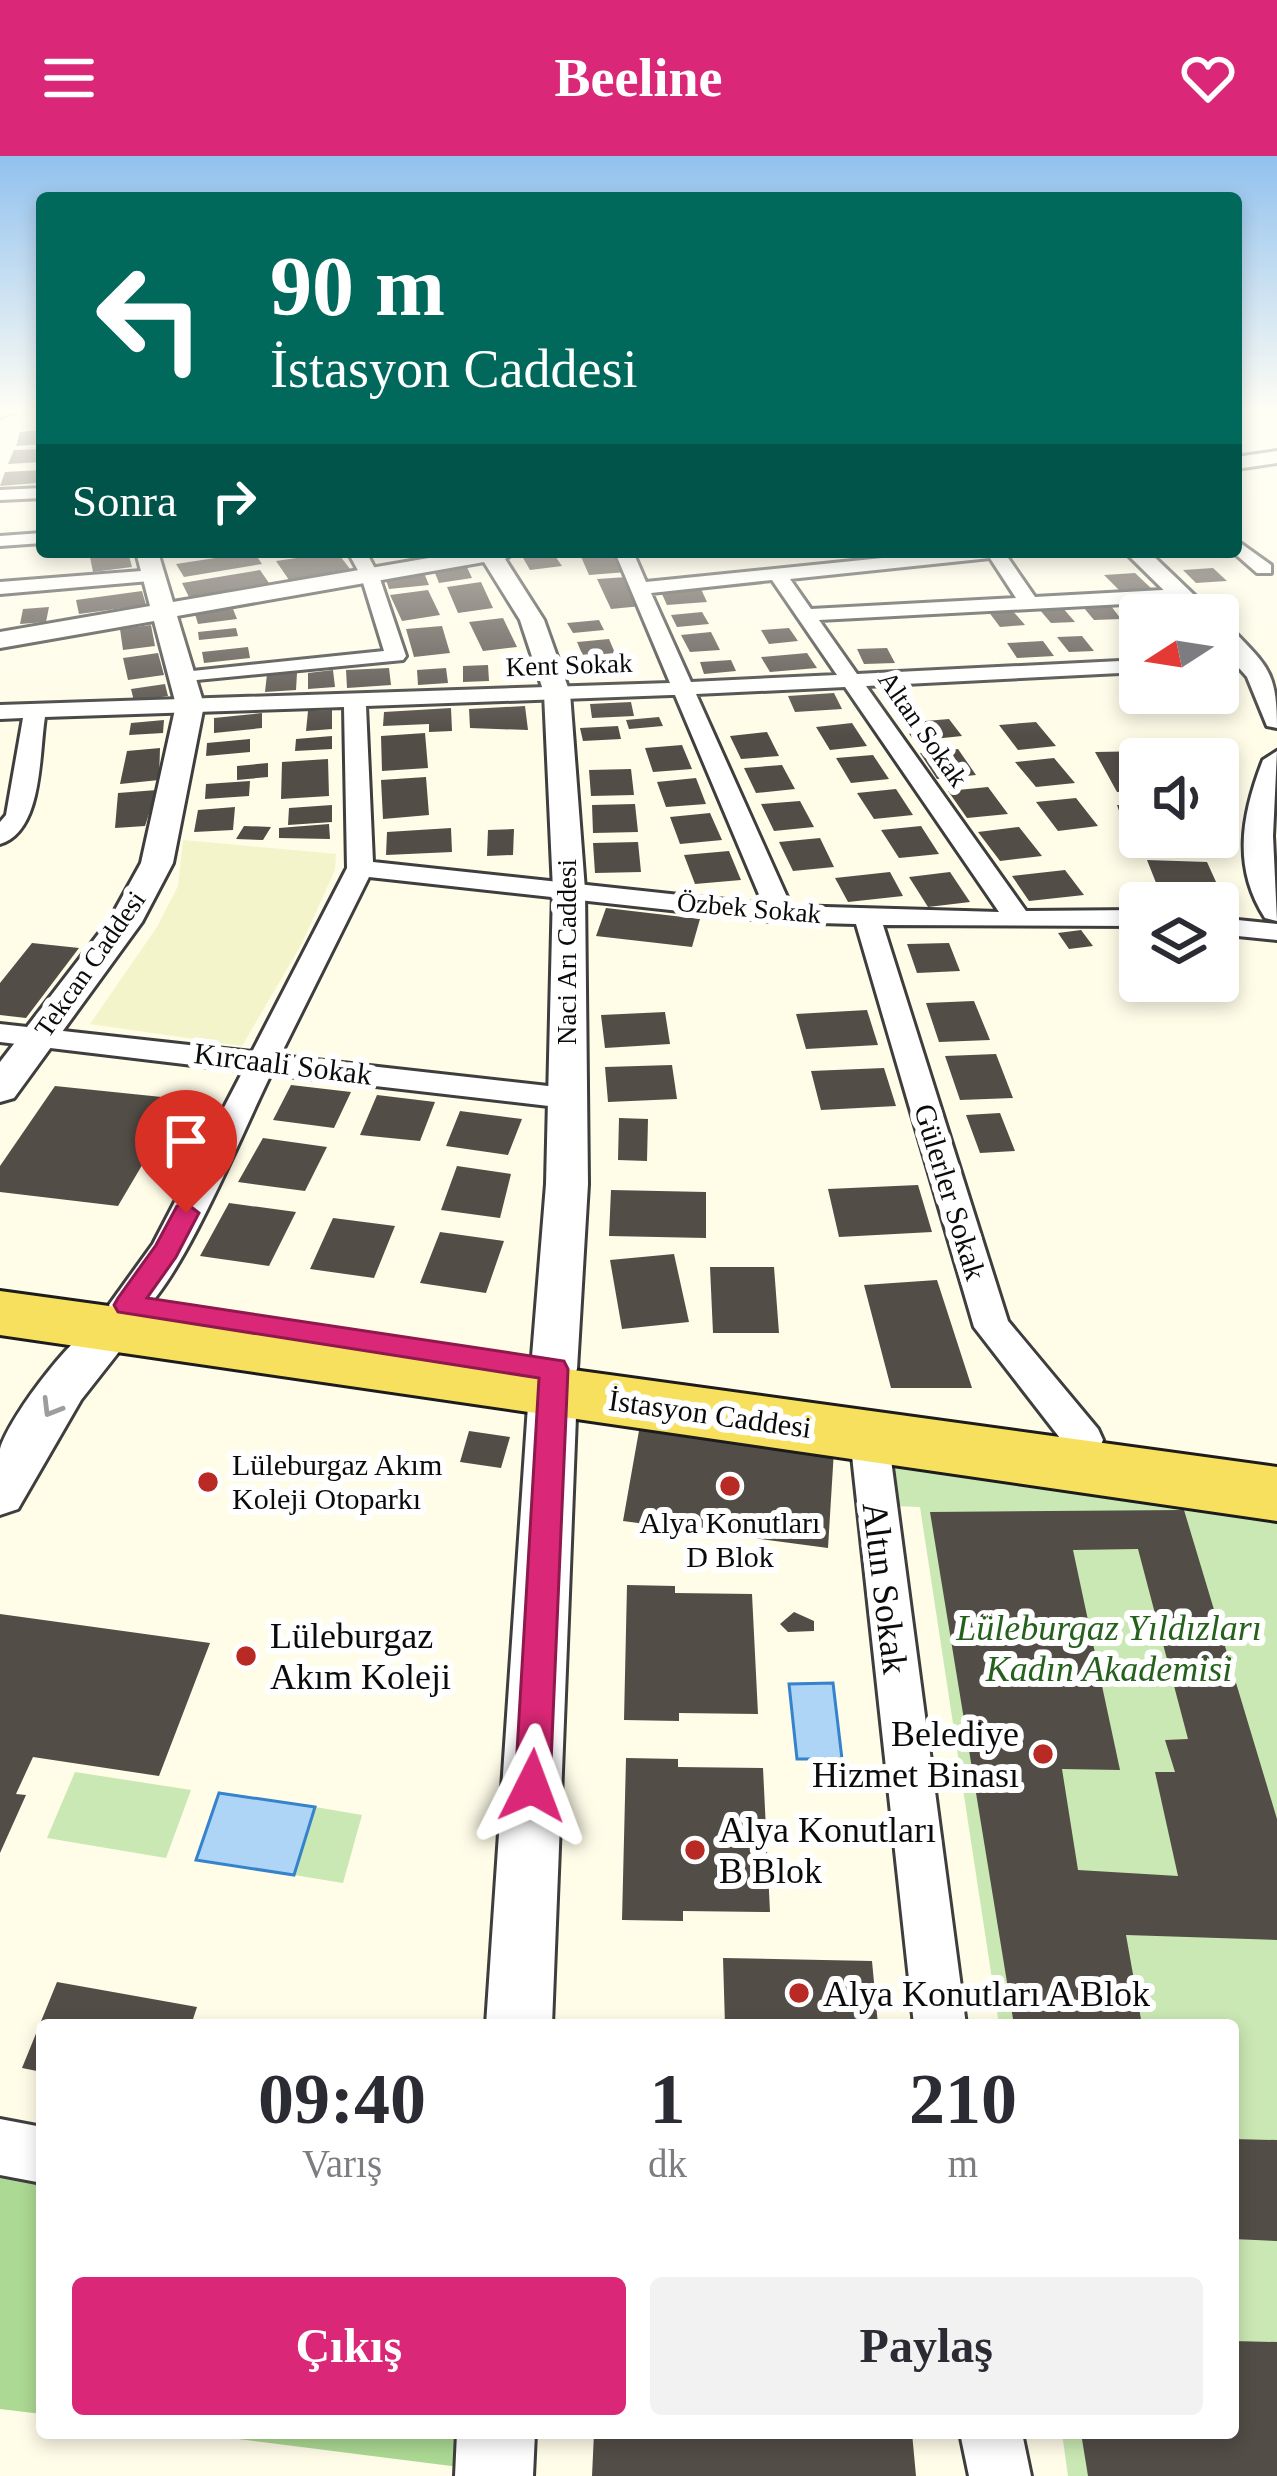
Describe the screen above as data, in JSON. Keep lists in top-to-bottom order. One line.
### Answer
{"streets":{"main road":["İstasyon Caddesi"],"street":["Kent Sokak","Altan Sokak","Özbek Sokak","Naci Arı Caddesi","Tekcan Caddesi","Kırcaali Sokak","Gülerler Sokak","Altın Sokak"]},"crossings":[["Kent Sokak","Altan Sokak"],["Kent Sokak","Naci Arı Caddesi"],["Kent Sokak","Tekcan Caddesi"],["Altan Sokak","Özbek Sokak"],["Özbek Sokak","Naci Arı Caddesi"],["Özbek Sokak","Gülerler Sokak"],["Naci Arı Caddesi","Kırcaali Sokak"],["Naci Arı Caddesi","İstasyon Caddesi"],["Tekcan Caddesi","Kırcaali Sokak"],["Gülerler Sokak","İstasyon Caddesi"],["İstasyon Caddesi","Altın Sokak"]],"parks":["Lüleburgaz Yıldızları Kadın Akademisi"],"places":["Lüleburgaz Akım Koleji Otoparkı","Alya Konutları D Blok","Lüleburgaz Akım Koleji","Belediye Hizmet Binası","Alya Konutları B Blok","Alya Konutları A Blok"],"north":"left","page":{"header":"Beeline","turn":["90 m","İstasyon Caddesi"],"then":"Sonra","eta":["09:40","Varış","1","dk","210","m"],"buttons":["Çıkış","Paylaş"]}}
